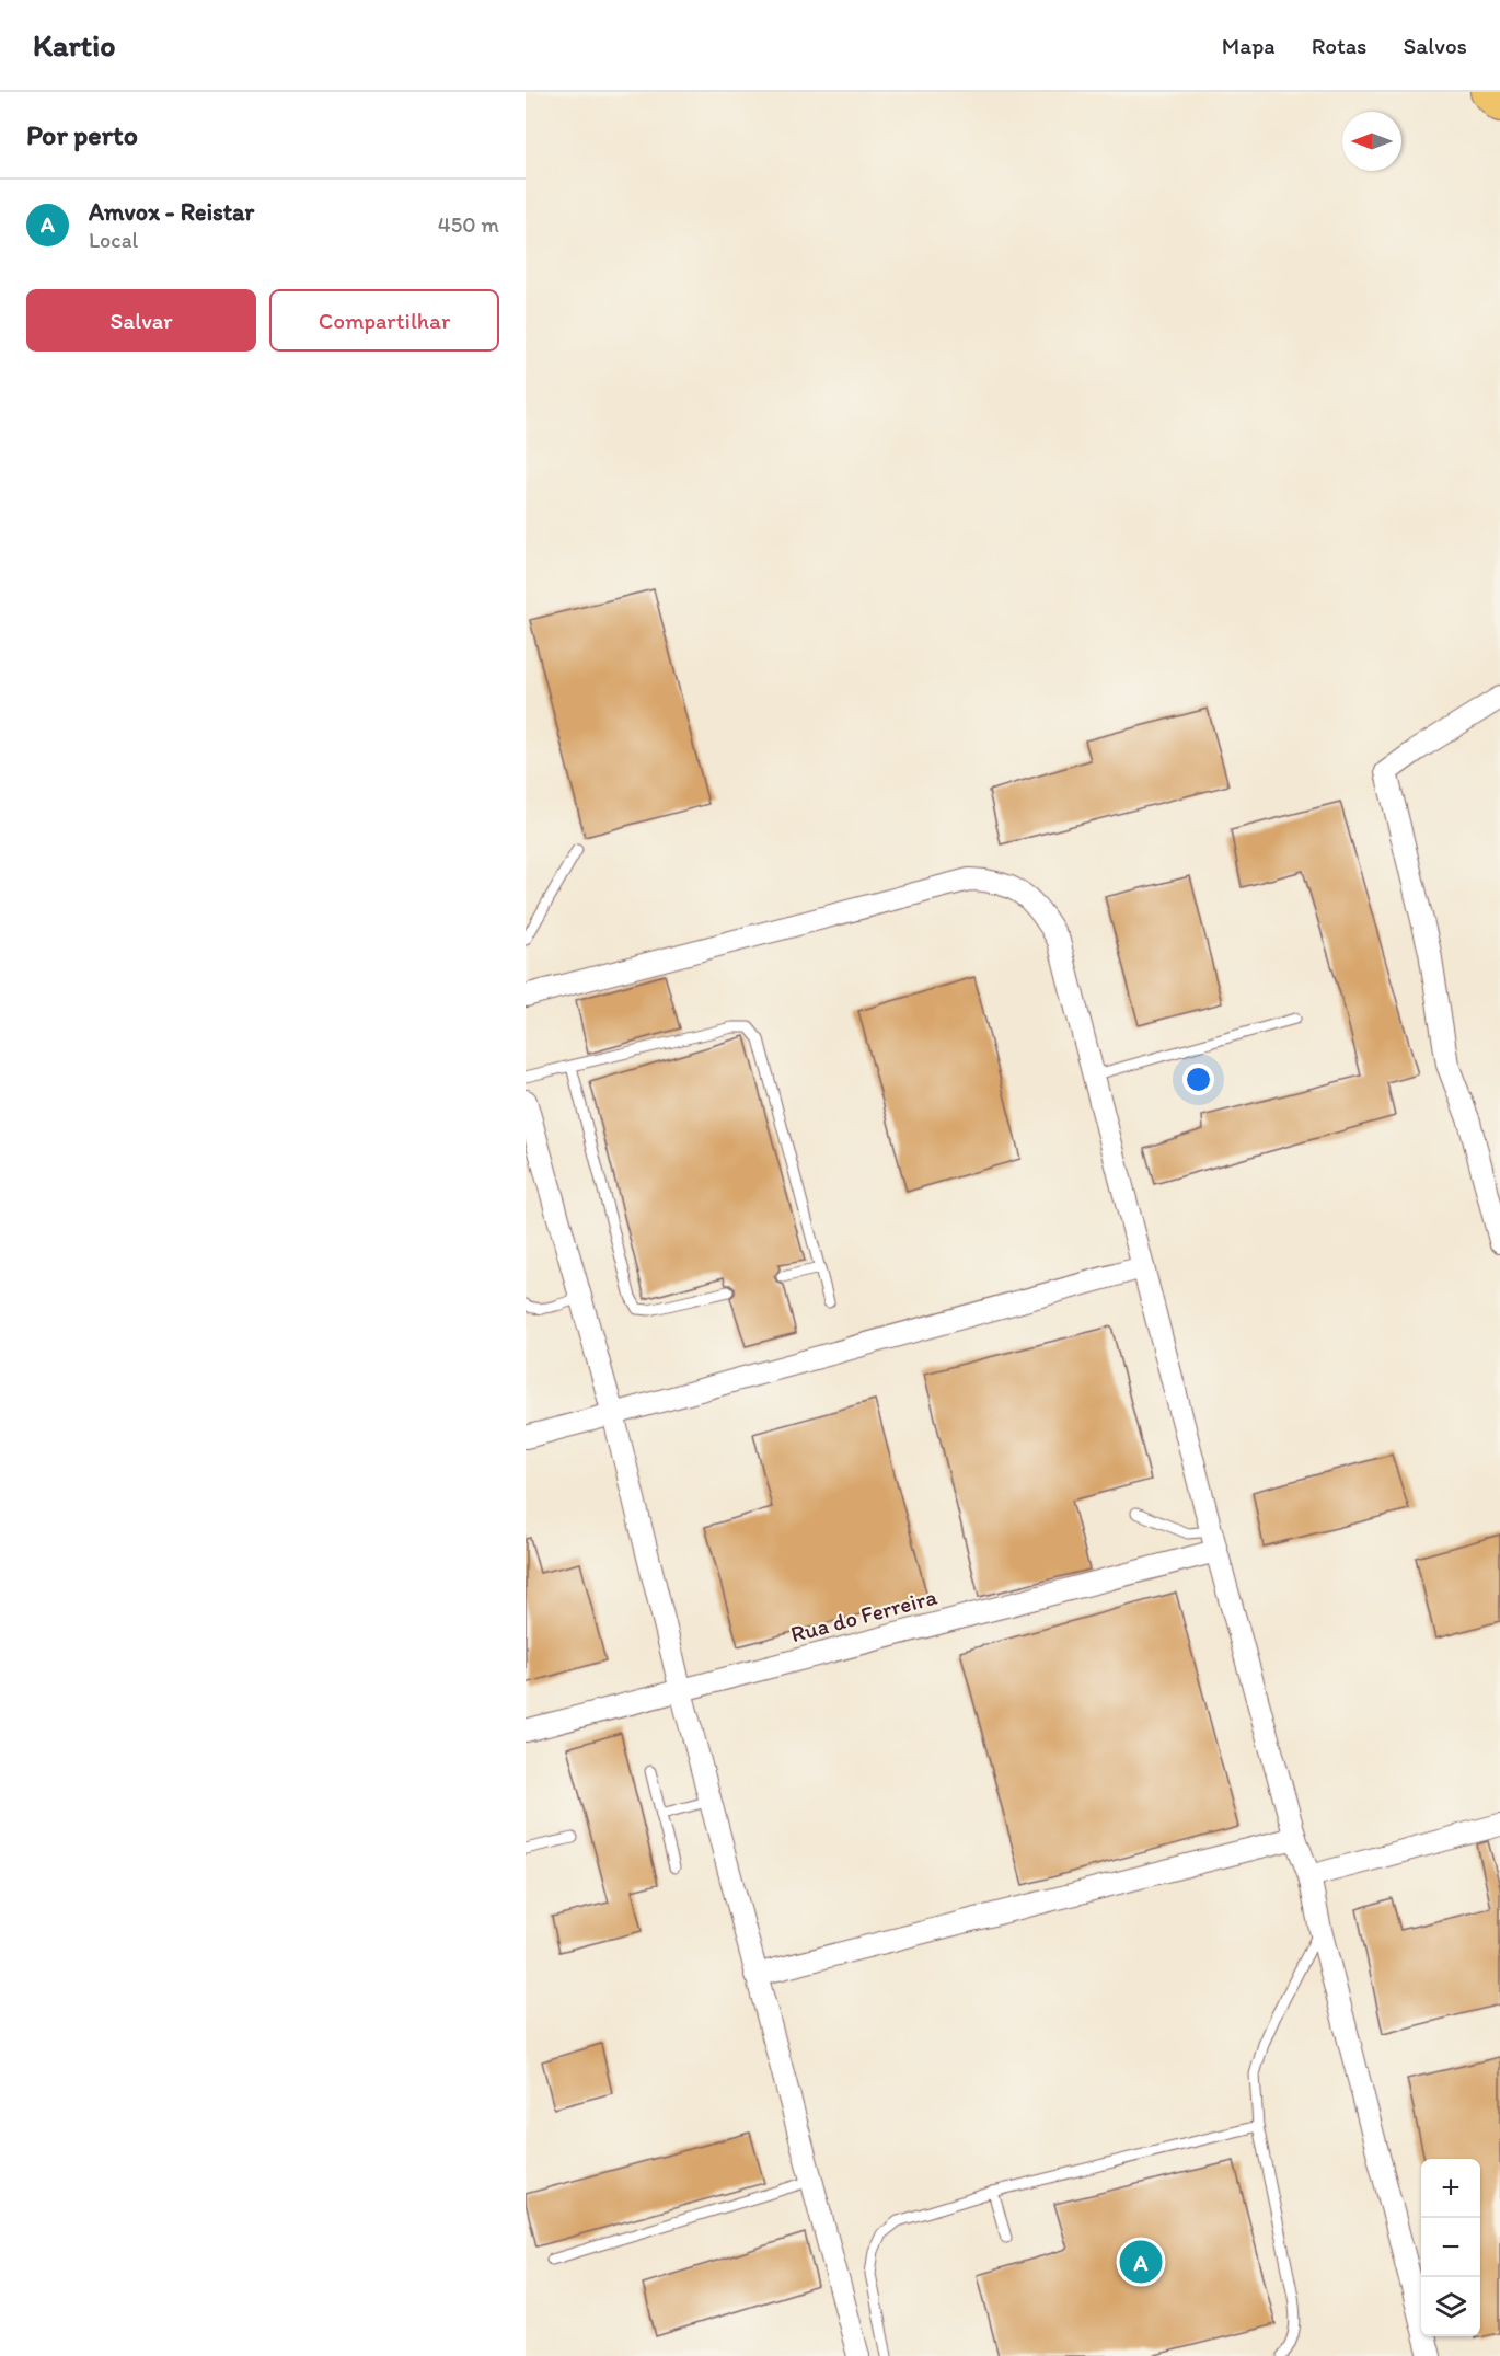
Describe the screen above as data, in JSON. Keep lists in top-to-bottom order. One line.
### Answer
{"streets":{"street":["Rua do Ferreira"]},"north":"left","page":{"header":"Kartio","nav":["Mapa","Rotas","Salvos"],"heading":"Por perto","list":[{"mark":"A","name":"Amvox - Reistar","note":"Local","value":"450 m"}],"buttons":["Salvar","Compartilhar"],"map_buttons":["+","−"],"pins":"A"}}
